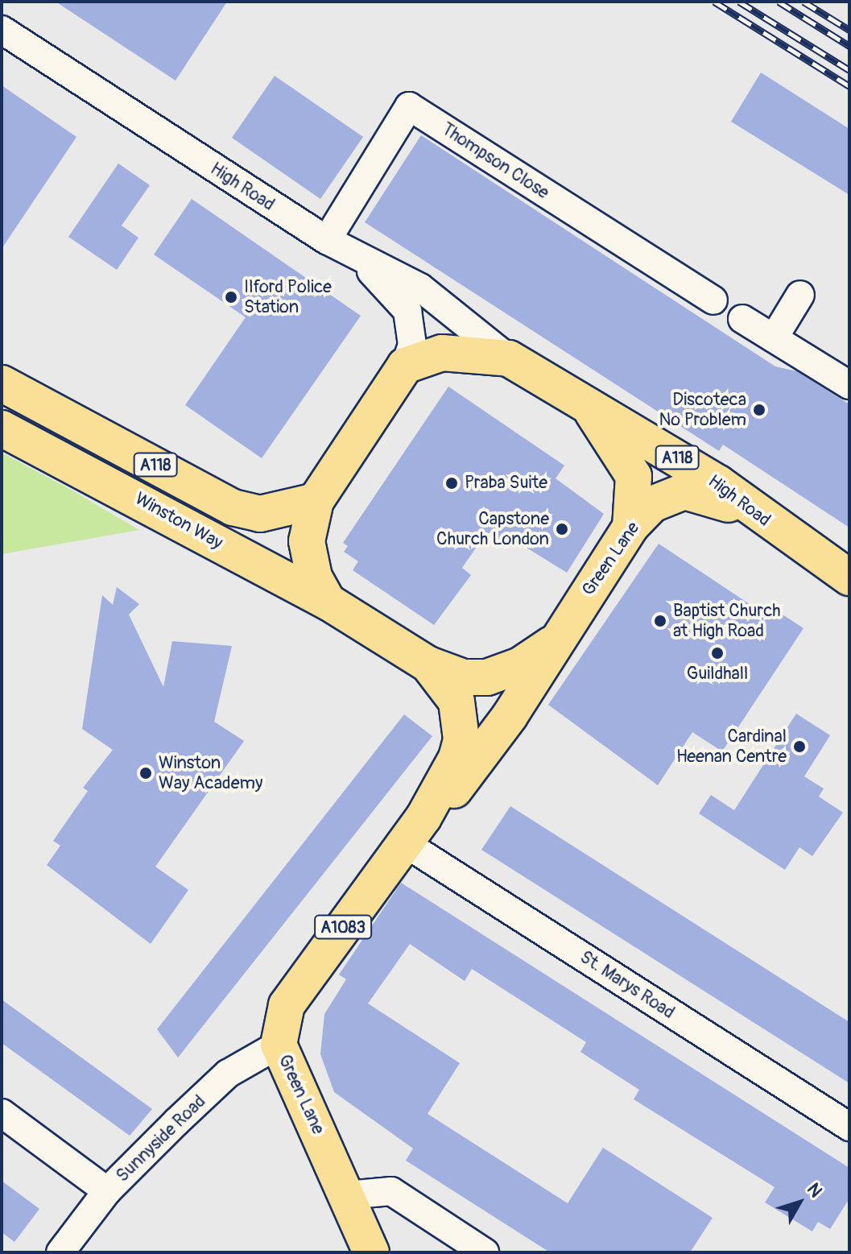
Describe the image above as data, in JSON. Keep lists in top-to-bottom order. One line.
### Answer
{"streets":{"main road":["High Road","A118","Winston Way","Green Lane","A1083"],"street":["Thompson Close","St. Marys Road","Sunnyside Road"]},"crossings":[["Thompson Close","High Road"],["High Road","A118"],["High Road","Green Lane"],["Winston Way","Green Lane"],["Green Lane","St. Marys Road"],["Green Lane","Sunnyside Road"]],"places":["Ilford Police Station","Discoteca No Problem","Praba Suite","Capstone Church London","Baptist Church at High Road","Guildhall","Cardinal Heenan Centre","Winston Way Academy"],"north":"top right"}
